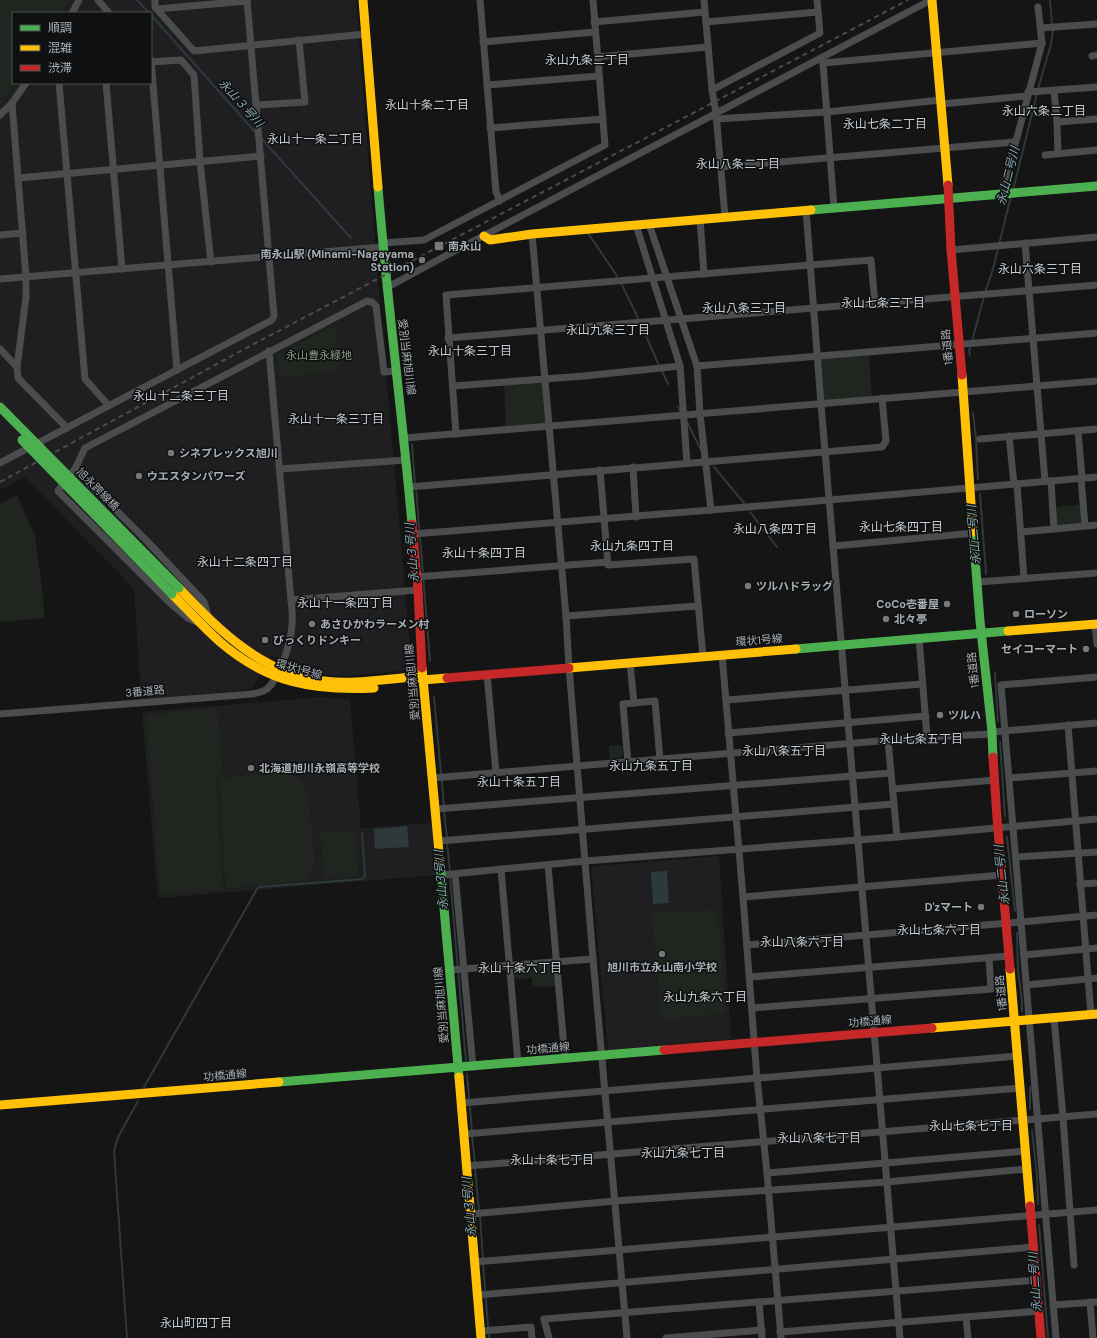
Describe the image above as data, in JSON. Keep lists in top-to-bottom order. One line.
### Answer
{"streets":{"street":["1番道路","愛別当麻旭川線","旭永跨線橋","環状1号線","3番道路","功橋通線"]},"crossings":[["1番道路","環状1号線"],["1番道路","功橋通線"],["愛別当麻旭川線","環状1号線"],["愛別当麻旭川線","功橋通線"],["旭永跨線橋","環状1号線"],["環状1号線","3番道路"]],"districts":["永山九条二丁目","永山十条二丁目","永山六条二丁目","永山七条二丁目","永山十一条二丁目","永山八条二丁目","永山六条三丁目","永山七条三丁目","永山八条三丁目","永山九条三丁目","永山十条三丁目","永山十二条三丁目","永山十一条三丁目","永山七条四丁目","永山八条四丁目","永山九条四丁目","永山十条四丁目","永山十二条四丁目","永山十一条四丁目","永山七条五丁目","永山八条五丁目","永山九条五丁目","永山十条五丁目","永山七条六丁目","永山八条六丁目","永山十条六丁目","永山九条六丁目","永山七条七丁目","永山八条七丁目","永山九条七丁目","永山十条七丁目","永山町四丁目"],"water":["永山３号川","永山二号川"],"parks":["永山豊永緑地"],"places":{"transit":["南永山"],"other":["南永山駅 (Minami-Nagayama Station)","シネプレックス旭川","ウエスタンパワーズ","ツルハドラッグ","CoCo壱番屋","ローソン","北々亭","あさひかわラーメン村","びっくりドンキー","セイコーマート","ツルハ","北海道旭川永嶺高等学校","D'zマート","旭川市立永山南小学校"]},"legend":["順調","混雑","渋滞"]}
